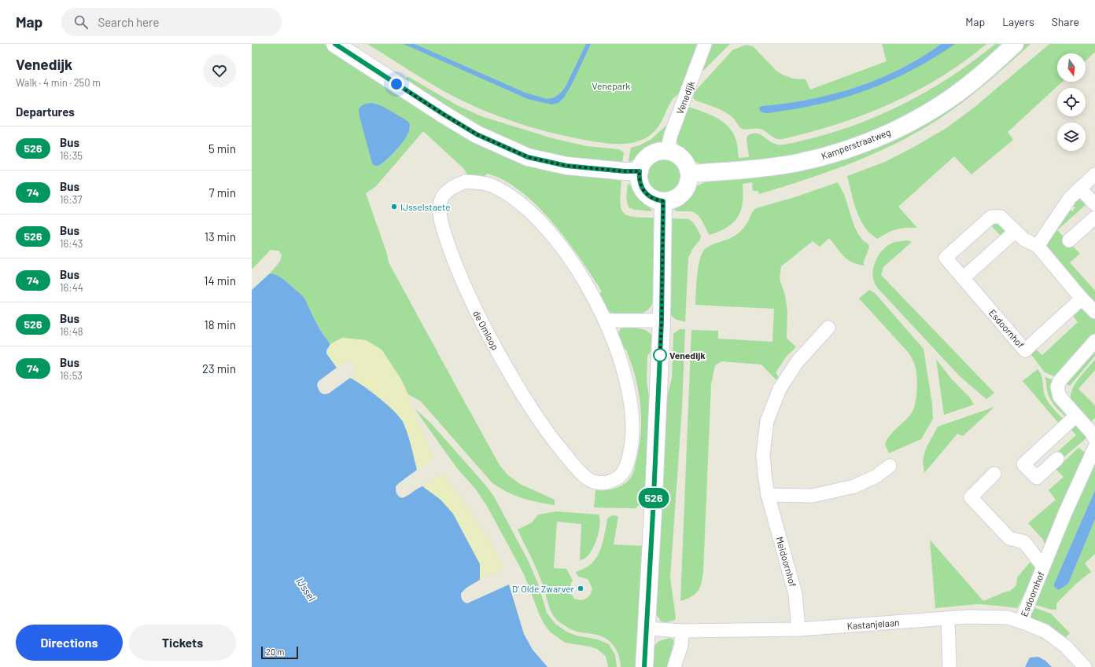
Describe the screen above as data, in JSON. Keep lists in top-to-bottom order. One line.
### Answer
{"streets":{"main road":["Kamperstraatweg"],"street":["Venedijk","Esdoornhof","de Omloop","Meidoornhof","Kastanjelaan"]},"crossings":[["Venedijk","Kamperstraatweg"],["Esdoornhof","Kastanjelaan"],["Meidoornhof","Kastanjelaan"]],"water":["IJssel"],"parks":["Venepark"],"places":["IJsselstaete","Venedijk","D' Olde Zwarver"],"lines":["bus line 526"],"scale_bar":"20 m","north":"bottom","page":{"header":"Map","search":"Search here","nav":["Map","Layers","Share"],"heading":[["Venedijk","Walk · 4 min · 250 m"],"Departures"],"on_map":"526","list":[{"mark":"526","name":"Bus","note":"16:35","value":"5 min"},{"mark":"74","name":"Bus","note":"16:37","value":"7 min"},{"mark":"526","name":"Bus","note":"16:43","value":"13 min"},{"mark":"74","name":"Bus","note":"16:44","value":"14 min"},{"mark":"526","name":"Bus","note":"16:48","value":"18 min"},{"mark":"74","name":"Bus","note":"16:53","value":"23 min"}],"buttons":["Directions","Tickets"],"scale":"20 m"}}
